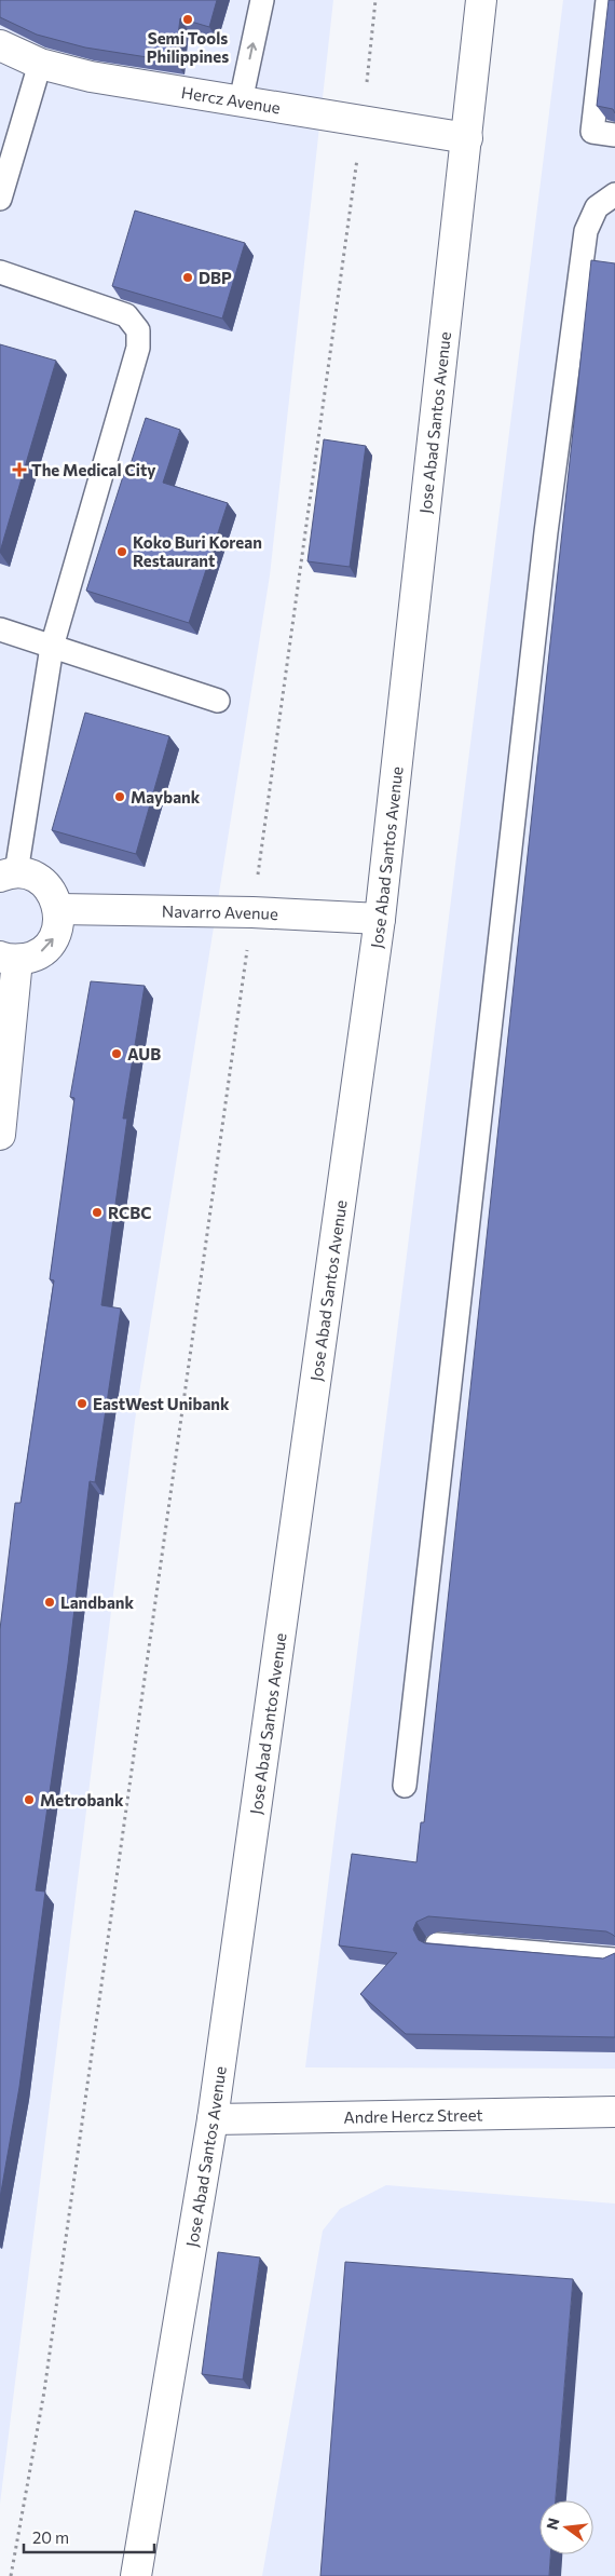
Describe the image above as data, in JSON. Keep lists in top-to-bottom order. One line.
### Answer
{"streets":{"main road":["Hercz Avenue","Jose Abad Santos Avenue","Navarro Avenue","Andre Hercz Street"]},"crossings":[["Hercz Avenue","Jose Abad Santos Avenue"],["Jose Abad Santos Avenue","Navarro Avenue"],["Jose Abad Santos Avenue","Andre Hercz Street"]],"places":{"other":["Semi Tools Philippines","DBP","Koko Buri Korean Restaurant","Maybank","AUB","RCBC","EastWest Unibank","Landbank","Metrobank"],"health":["The Medical City"]},"scale_bar":"20 m","north":"left"}
